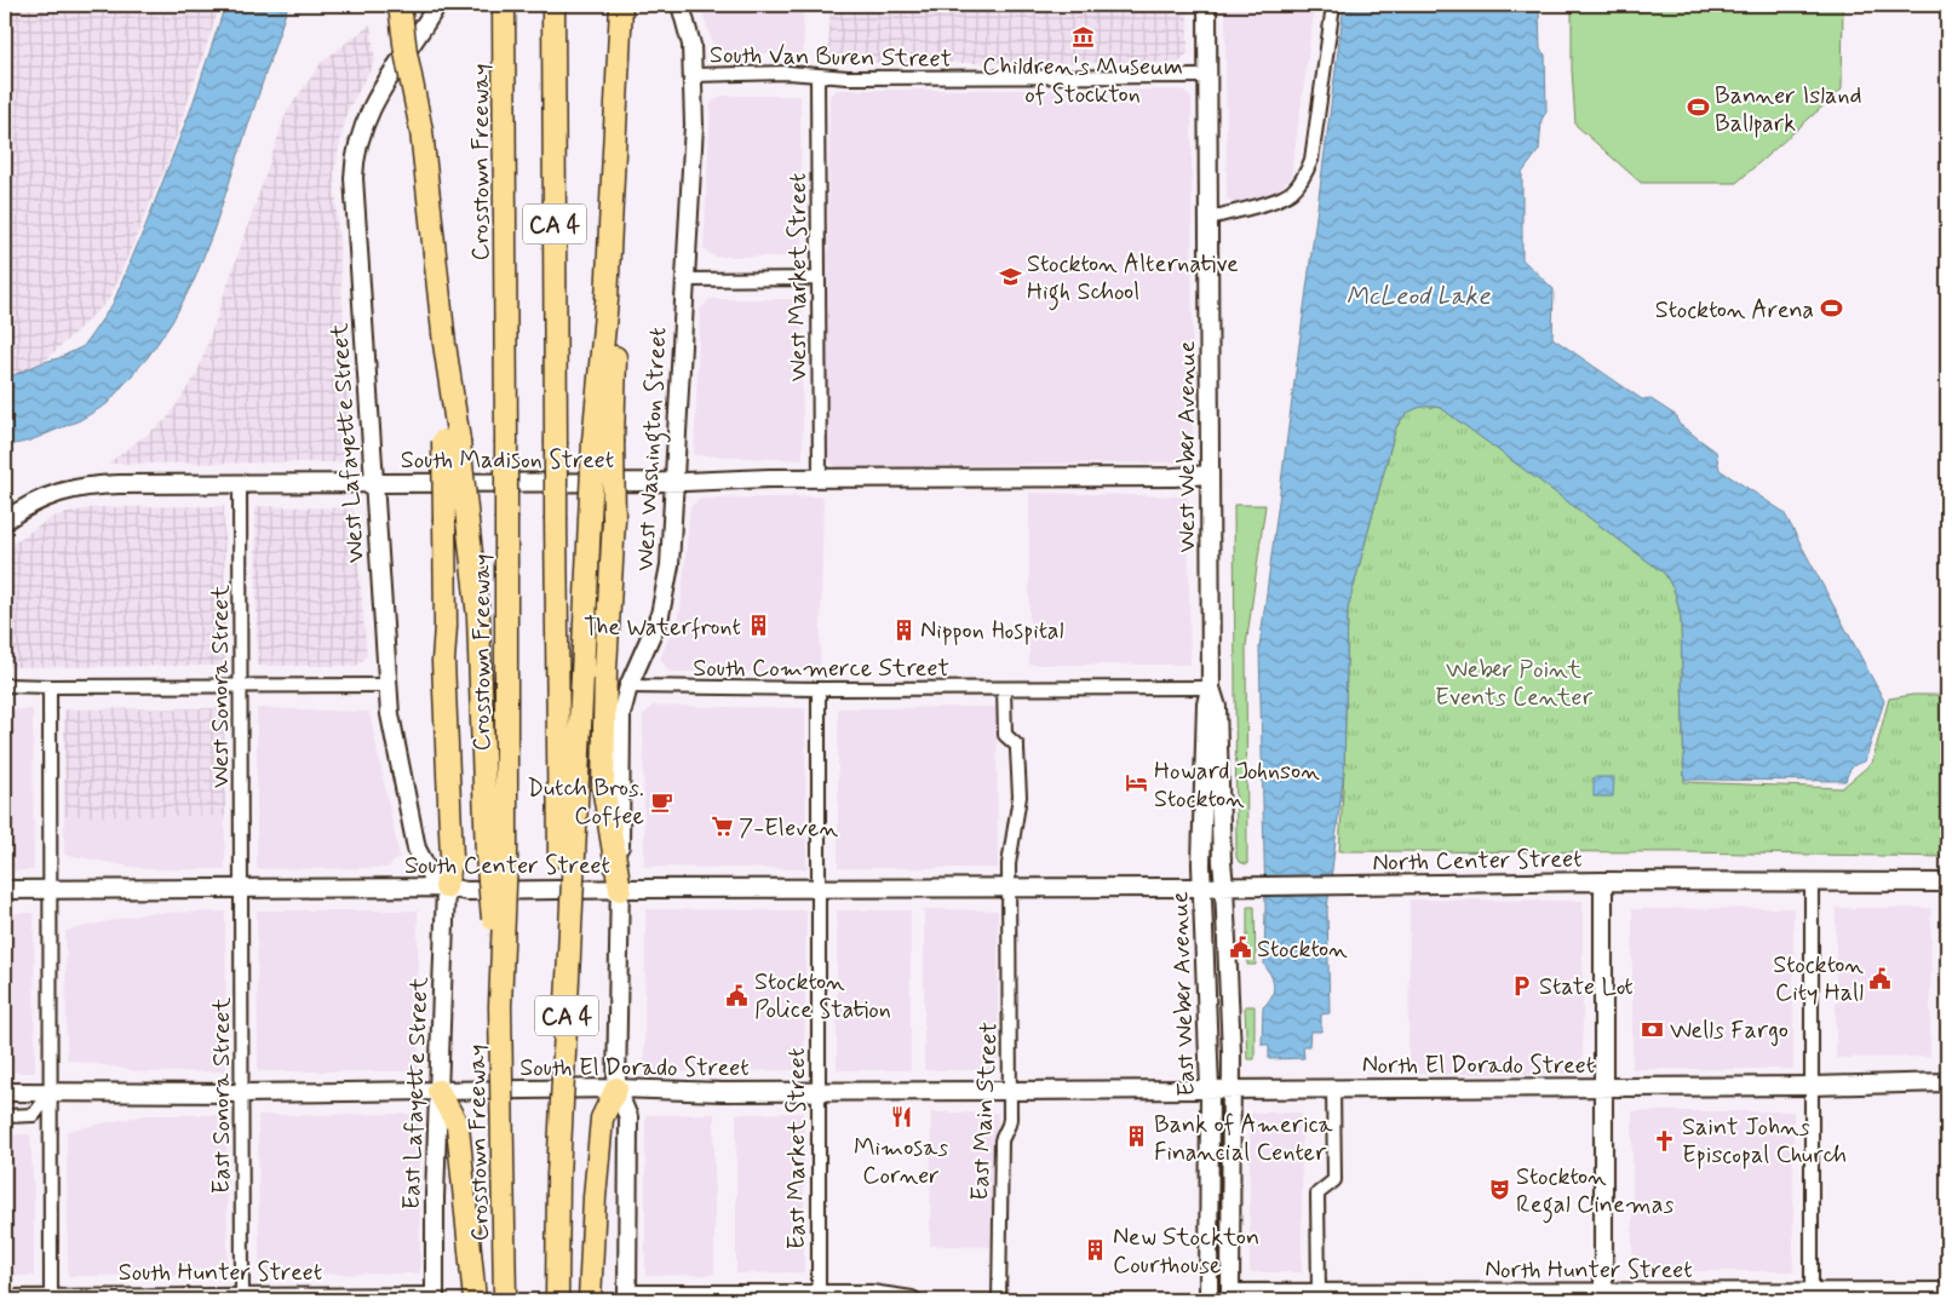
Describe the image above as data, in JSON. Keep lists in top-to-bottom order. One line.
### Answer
{"streets":{"highway":["Crosstown Freeway","CA 4"],"main road":["West Lafayette Street","West Weber Avenue","West Washington Street","South Madison Street","North Center Street","South Center Street","East Weber Avenue","North El Dorado Street","South El Dorado Street","East Lafayette Street","North Hunter Street"],"street":["South Van Buren Street","West Market Street","South Commerce Street","West Sonora Street","East Sonora Street","East Main Street","East Market Street","South Hunter Street"]},"crossings":[["South Van Buren Street","West Market Street"],["South Van Buren Street","West Weber Avenue"],["South Van Buren Street","West Washington Street"],["Crosstown Freeway","CA 4"],["West Market Street","South Madison Street"],["West Lafayette Street","South Madison Street"],["West Lafayette Street","South Center Street"],["West Lafayette Street","East Lafayette Street"],["West Weber Avenue","South Madison Street"],["West Weber Avenue","South Commerce Street"],["West Weber Avenue","North Center Street"],["West Weber Avenue","East Weber Avenue"],["West Washington Street","South Madison Street"],["West Washington Street","South Commerce Street"],["West Washington Street","South Center Street"],["West Washington Street","South El Dorado Street"],["South Madison Street","West Sonora Street"],["South Commerce Street","East Weber Avenue"],["South Commerce Street","East Main Street"],["West Sonora Street","South Center Street"],["West Sonora Street","East Sonora Street"],["North Center Street","South Center Street"],["North Center Street","East Weber Avenue"],["North Center Street","East Main Street"],["South Center Street","East Lafayette Street"],["South Center Street","East Sonora Street"],["South Center Street","East Main Street"],["South Center Street","East Market Street"],["East Weber Avenue","North El Dorado Street"],["East Weber Avenue","North Hunter Street"],["North El Dorado Street","South El Dorado Street"],["North El Dorado Street","East Main Street"],["South El Dorado Street","East Lafayette Street"],["South El Dorado Street","East Sonora Street"],["South El Dorado Street","East Main Street"],["South El Dorado Street","East Market Street"],["East Lafayette Street","South Hunter Street"],["East Sonora Street","South Hunter Street"]],"water":["McLeod Lake"],"parks":["Weber Point Events Center"],"places":{"museum":["Children's Museum of Stockton"],"sports":["Banner Island Ballpark","Stockton Arena"],"school or university":["Stockton Alternative High School"],"building":["The Waterfront","Nippon Hospital","Bank of America Financial Center","New Stockton Courthouse"],"hotel":["Howard Johnson Stockton"],"cafe":["Dutch Bros. Coffee"],"supermarket":["7-Eleven"],"public building":["Stockton","Stockton City Hall","Stockton Police Station"],"parking":["State Lot"],"bank":["Wells Fargo"],"restaurant":["Mimosas Corner"],"church":["Saint Johns Episcopal Church"],"theatre":["Stockton Regal Cinemas"]}}
